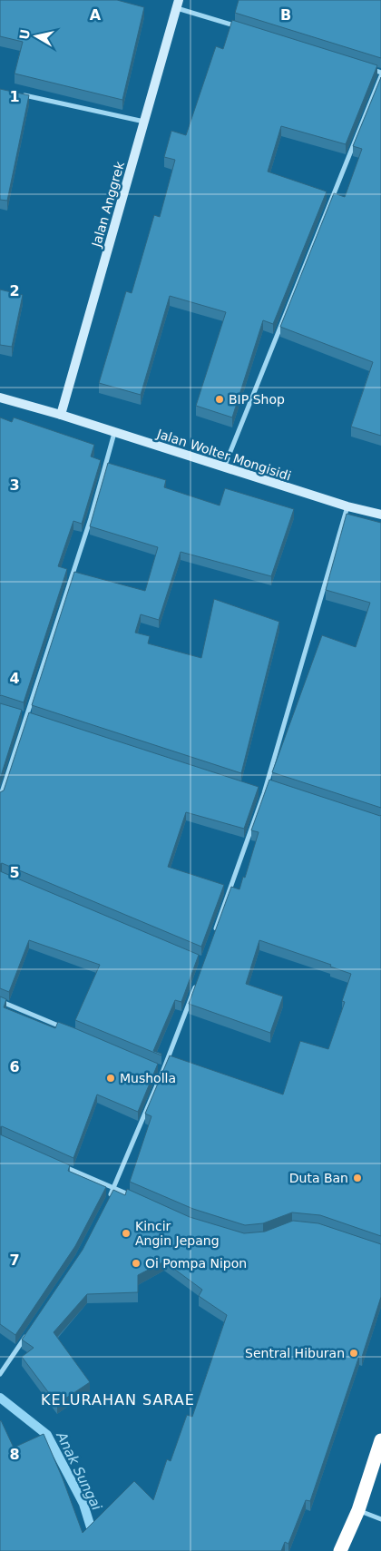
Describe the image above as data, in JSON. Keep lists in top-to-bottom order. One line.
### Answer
{"streets":{"street":["Jalan Anggrek","Jalan Wolter Mongisidi"]},"crossings":[["Jalan Anggrek","Jalan Wolter Mongisidi"]],"districts":["KELURAHAN SARAE"],"water":["Anak Sungai"],"places":["BIP Shop","Musholla","Duta Ban","Kincir Angin Jepang","Oi Pompa Nipon","Sentral Hiburan"],"north":"left","grid":{"columns":["A","B"],"rows":["1","2","3","4","5","6","7","8"]}}
